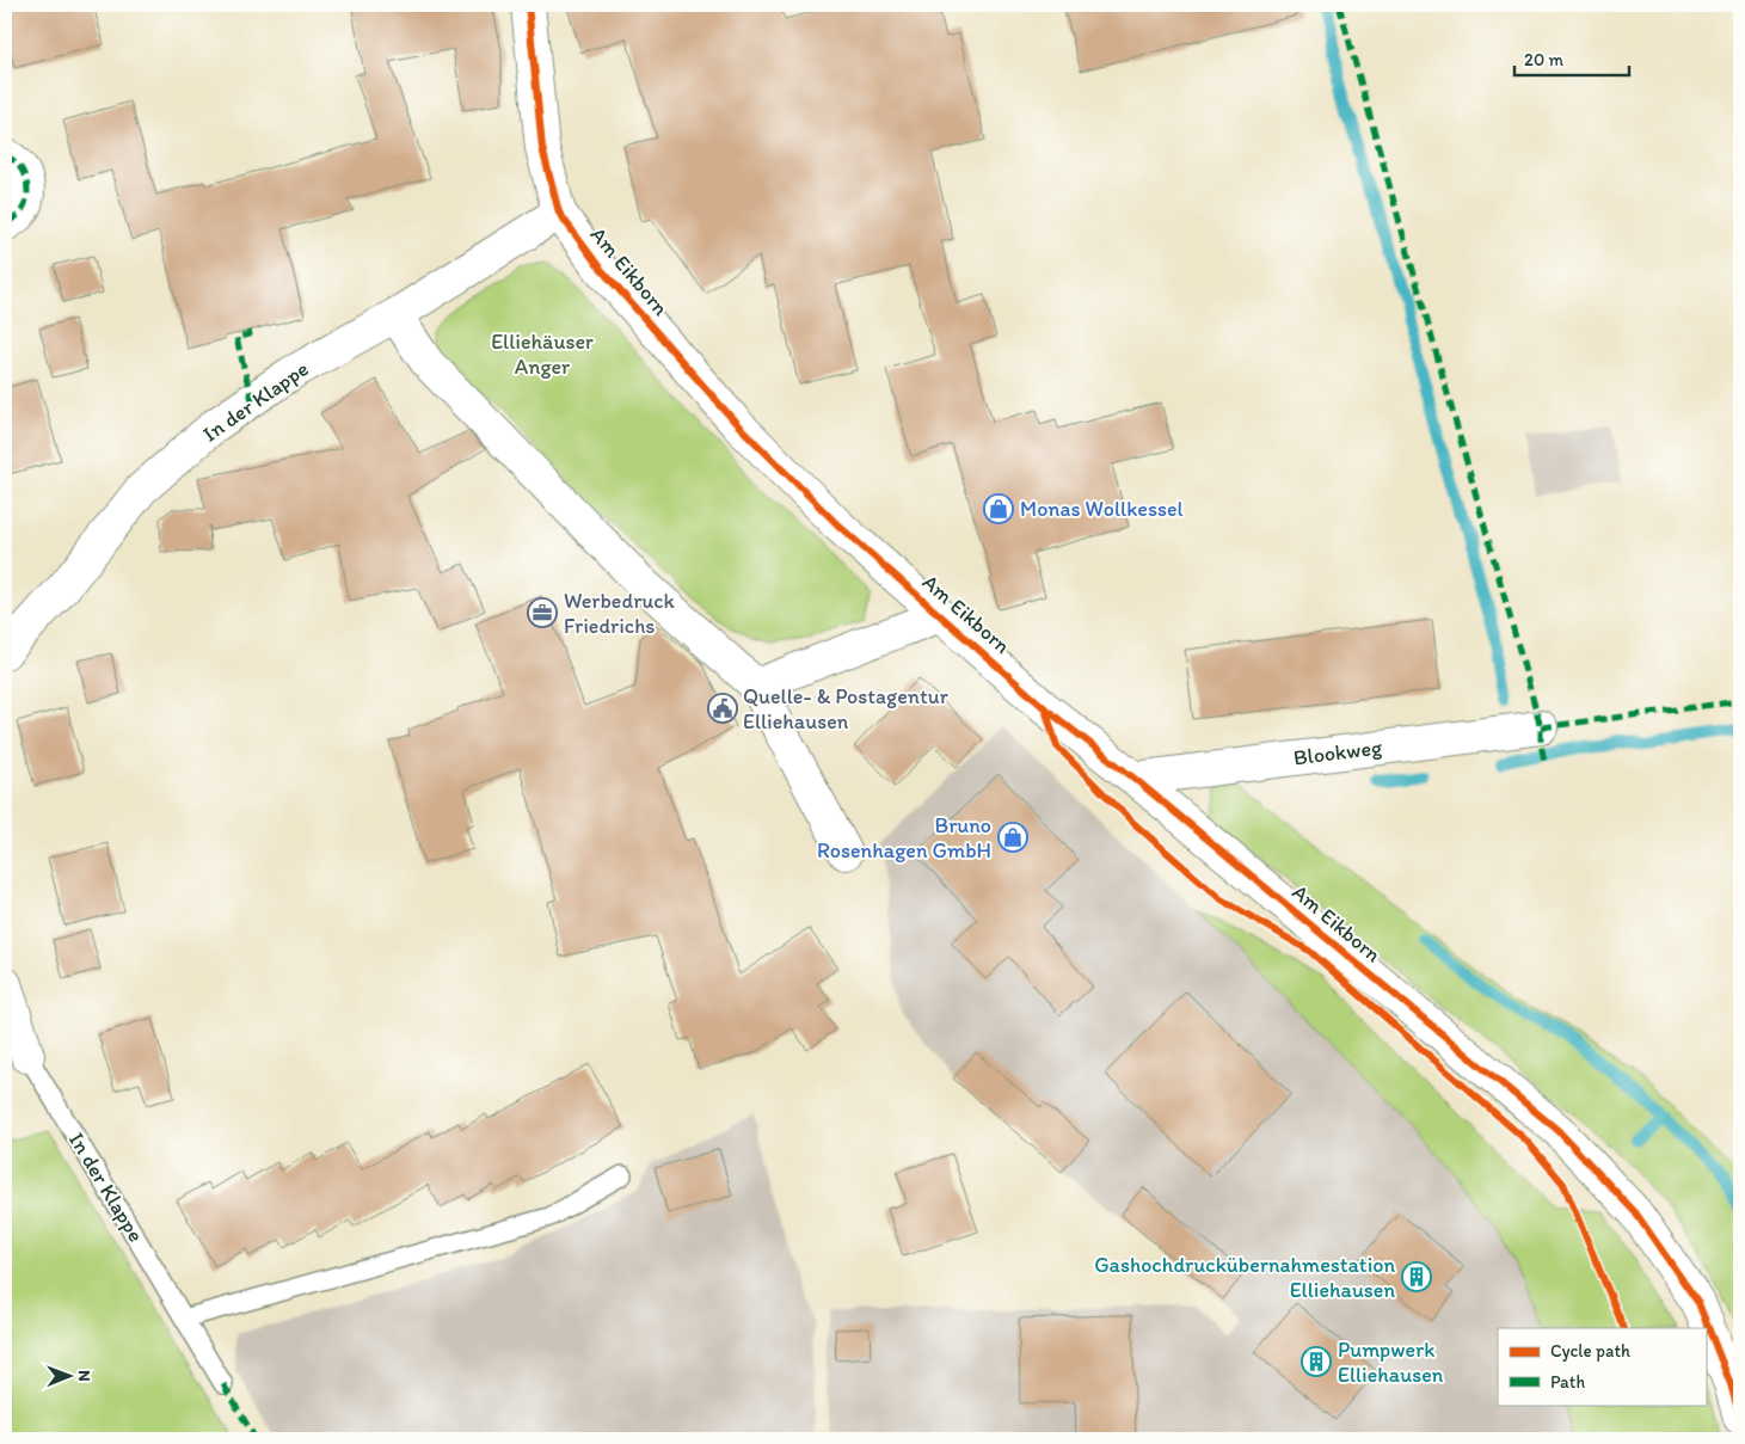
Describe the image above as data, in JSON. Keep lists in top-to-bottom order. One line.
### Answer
{"streets":{"street":["Am Eikborn","In der Klappe","Blookweg"]},"crossings":[["Am Eikborn","In der Klappe"],["Am Eikborn","Blookweg"]],"parks":["Elliehäuser Anger"],"places":{"shop":["Monas Wollkessel","Bruno Rosenhagen GmbH"],"office":["Werbedruck Friedrichs"],"public building":["Quelle- & Postagentur Elliehausen"],"building":["Gashochdruckübernahmestation Elliehausen","Pumpwerk Elliehausen"]},"legend":["Cycle path","Path"],"scale_bar":"20 m","north":"right"}
